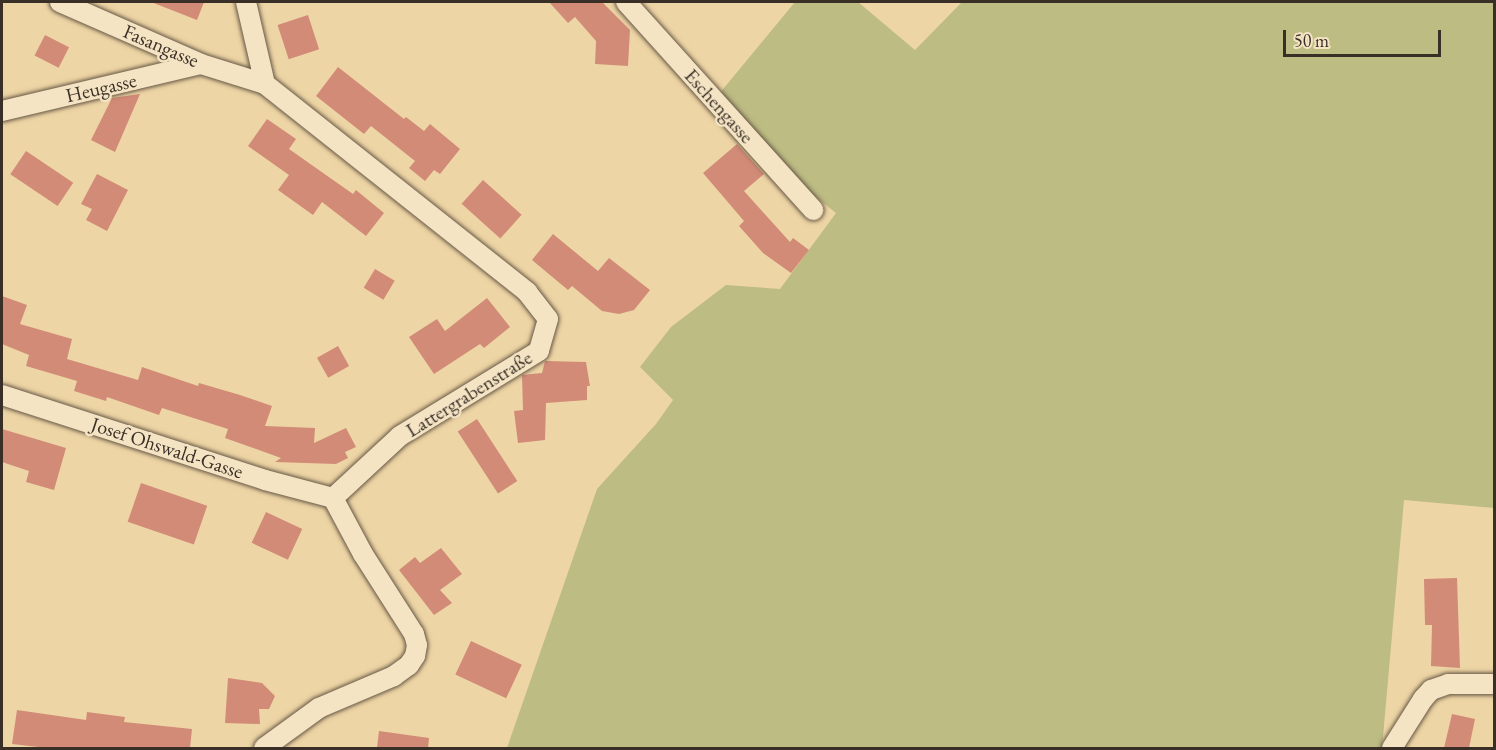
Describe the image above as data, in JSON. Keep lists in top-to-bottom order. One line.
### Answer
{"streets":{"street":["Fasangasse","Heugasse","Eschengasse","Lattergrabenstraße","Josef Ohswald-Gasse"]},"crossings":[["Fasangasse","Heugasse"],["Fasangasse","Lattergrabenstraße"],["Lattergrabenstraße","Josef Ohswald-Gasse"]],"scale_bar":"50 m"}
